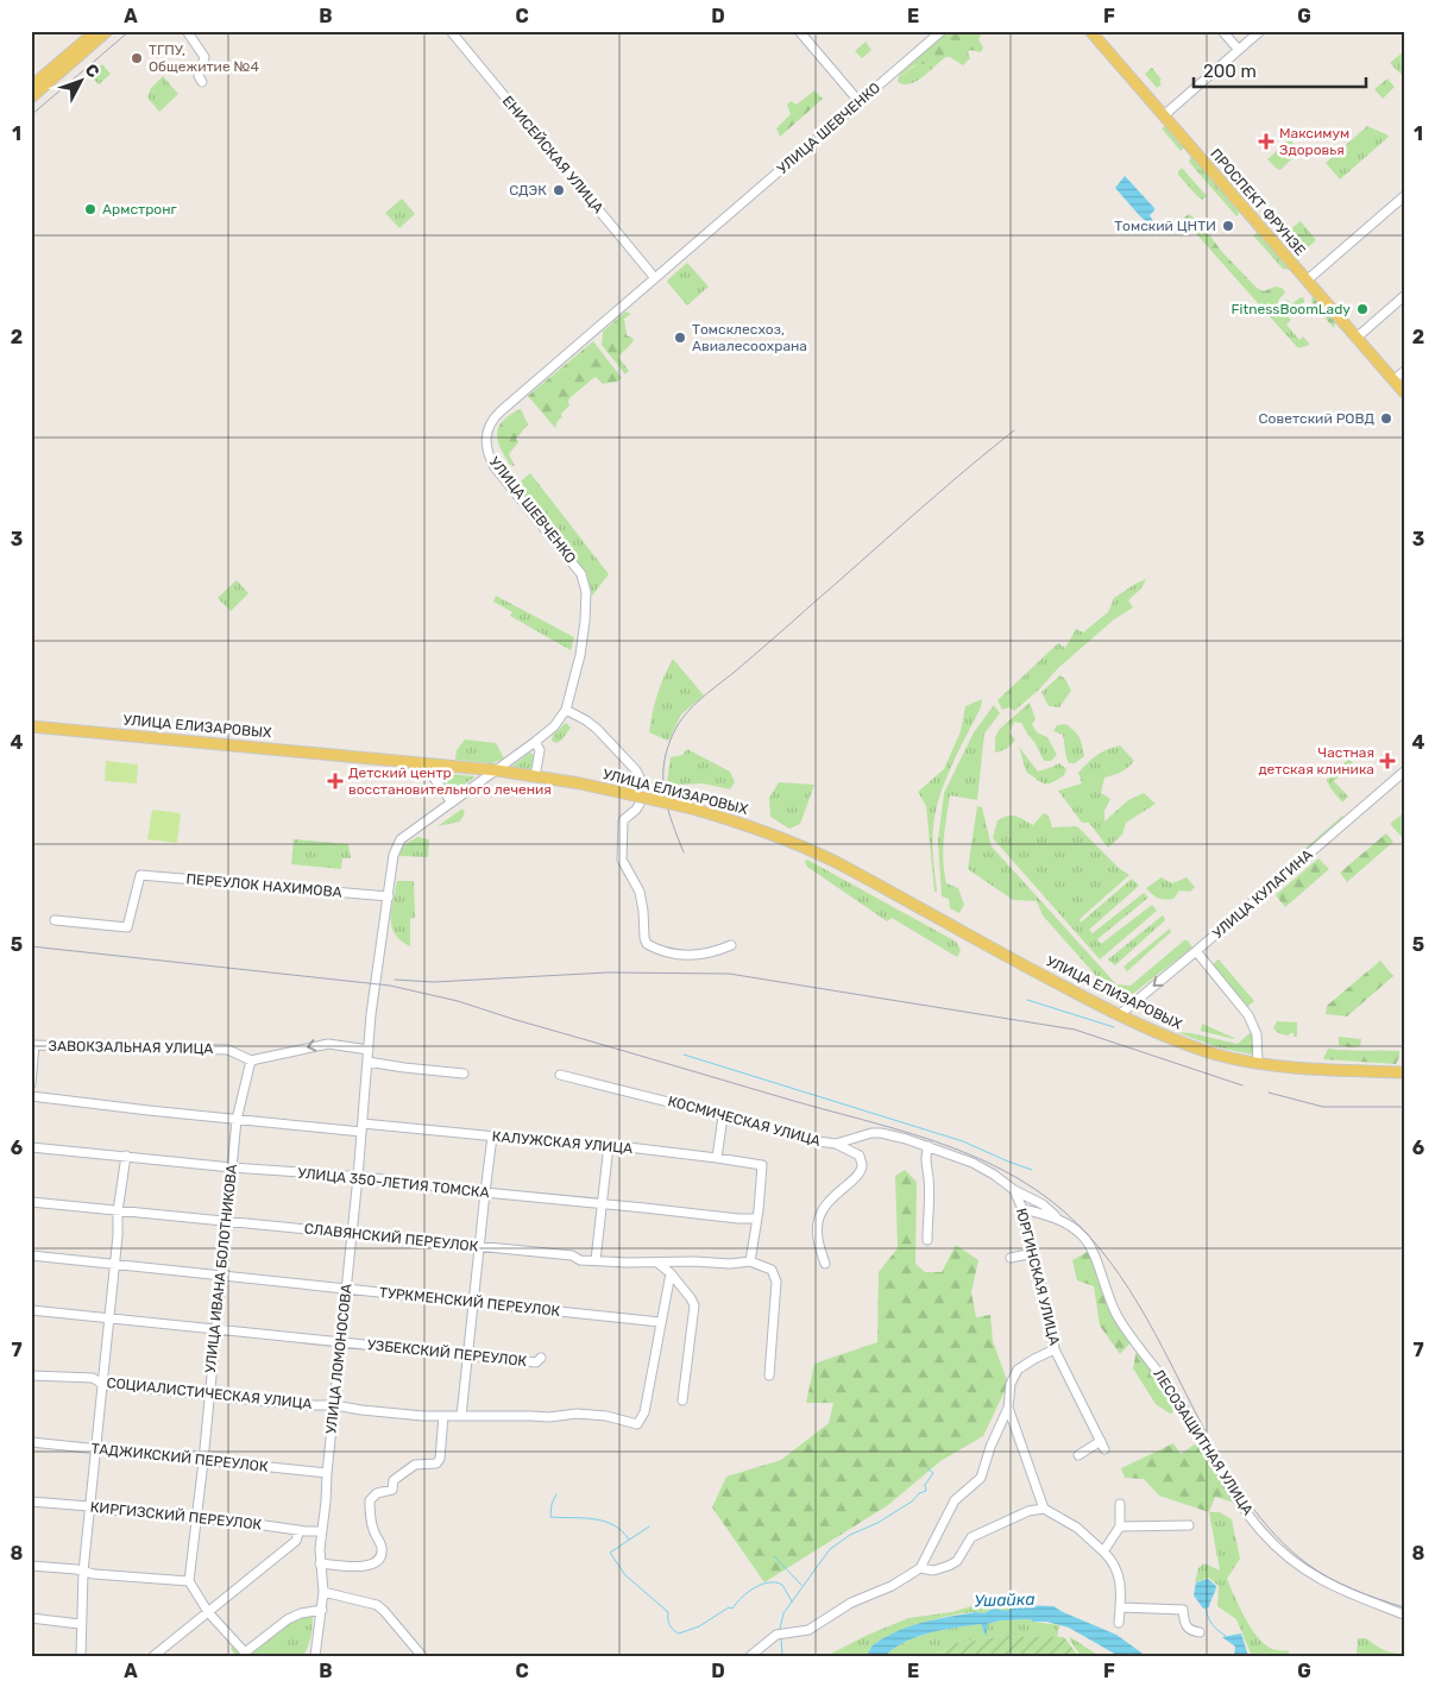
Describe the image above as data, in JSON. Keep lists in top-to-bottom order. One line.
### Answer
{"streets":{"main road":["ПРОСПЕКТ ФРУНЗЕ","УЛИЦА ЕЛИЗАРОВЫХ"],"street":["УЛИЦА ШЕВЧЕНКО","ЕНИСЕЙСКАЯ УЛИЦА","ПЕРЕУЛОК НАХИМОВА","УЛИЦА КУЛАГИНА","ЗАВОКЗАЛЬНАЯ УЛИЦА","КОСМИЧЕСКАЯ УЛИЦА","КАЛУЖСКАЯ УЛИЦА","УЛИЦА 350-ЛЕТИЯ ТОМСКА","СЛАВЯНСКИЙ ПЕРЕУЛОК","УЛИЦА ИВАНА БОЛОТНИКОВА","ЮРГИНСКАЯ УЛИЦА","ТУРКМЕНСКИЙ ПЕРЕУЛОК","УЗБЕКСКИЙ ПЕРЕУЛОК","УЛИЦА ЛОМОНОСОВА","СОЦИАЛИСТИЧЕСКАЯ УЛИЦА","ЛЕСОЗАЩИТНАЯ УЛИЦА","ТАДЖИКСКИЙ ПЕРЕУЛОК","КИРГИЗСКИЙ ПЕРЕУЛОК"]},"crossings":[["УЛИЦА ШЕВЧЕНКО","ЕНИСЕЙСКАЯ УЛИЦА"],["УЛИЦА ШЕВЧЕНКО","УЛИЦА ЕЛИЗАРОВЫХ"],["УЛИЦА ШЕВЧЕНКО","ПЕРЕУЛОК НАХИМОВА"],["УЛИЦА ШЕВЧЕНКО","УЛИЦА ЛОМОНОСОВА"],["УЛИЦА ЕЛИЗАРОВЫХ","УЛИЦА КУЛАГИНА"],["ЗАВОКЗАЛЬНАЯ УЛИЦА","УЛИЦА ИВАНА БОЛОТНИКОВА"],["КОСМИЧЕСКАЯ УЛИЦА","ЮРГИНСКАЯ УЛИЦА"],["КАЛУЖСКАЯ УЛИЦА","УЛИЦА 350-ЛЕТИЯ ТОМСКА"],["КАЛУЖСКАЯ УЛИЦА","УЛИЦА ИВАНА БОЛОТНИКОВА"],["КАЛУЖСКАЯ УЛИЦА","УЛИЦА ЛОМОНОСОВА"],["УЛИЦА 350-ЛЕТИЯ ТОМСКА","УЛИЦА ИВАНА БОЛОТНИКОВА"],["УЛИЦА 350-ЛЕТИЯ ТОМСКА","УЛИЦА ЛОМОНОСОВА"],["СЛАВЯНСКИЙ ПЕРЕУЛОК","УЛИЦА ИВАНА БОЛОТНИКОВА"],["СЛАВЯНСКИЙ ПЕРЕУЛОК","УЛИЦА ЛОМОНОСОВА"],["УЛИЦА ИВАНА БОЛОТНИКОВА","ТУРКМЕНСКИЙ ПЕРЕУЛОК"],["УЛИЦА ИВАНА БОЛОТНИКОВА","УЗБЕКСКИЙ ПЕРЕУЛОК"],["УЛИЦА ИВАНА БОЛОТНИКОВА","СОЦИАЛИСТИЧЕСКАЯ УЛИЦА"],["УЛИЦА ИВАНА БОЛОТНИКОВА","ТАДЖИКСКИЙ ПЕРЕУЛОК"],["УЛИЦА ИВАНА БОЛОТНИКОВА","КИРГИЗСКИЙ ПЕРЕУЛОК"],["ЮРГИНСКАЯ УЛИЦА","ЛЕСОЗАЩИТНАЯ УЛИЦА"],["ТУРКМЕНСКИЙ ПЕРЕУЛОК","УЛИЦА ЛОМОНОСОВА"],["ТУРКМЕНСКИЙ ПЕРЕУЛОК","СОЦИАЛИСТИЧЕСКАЯ УЛИЦА"],["УЗБЕКСКИЙ ПЕРЕУЛОК","УЛИЦА ЛОМОНОСОВА"],["УЛИЦА ЛОМОНОСОВА","СОЦИАЛИСТИЧЕСКАЯ УЛИЦА"],["УЛИЦА ЛОМОНОСОВА","ТАДЖИКСКИЙ ПЕРЕУЛОК"],["УЛИЦА ЛОМОНОСОВА","КИРГИЗСКИЙ ПЕРЕУЛОК"]],"water":["Ушайка"],"places":{"other":["ТГПУ, Общежитие №4","СДЭК","Армстронг","Томский ЦНТИ","FitnessBoomLady","Томсклесхоз, Авиалесоохрана","Советский РОВД"],"health":["Максимум Здоровья","Частная детская клиника","Детский центр восстановительного лечения"]},"scale_bar":"200 m","north":"top right","grid":{"columns":["A","B","C","D","E","F","G"],"rows":["1","2","3","4","5","6","7","8"]}}
